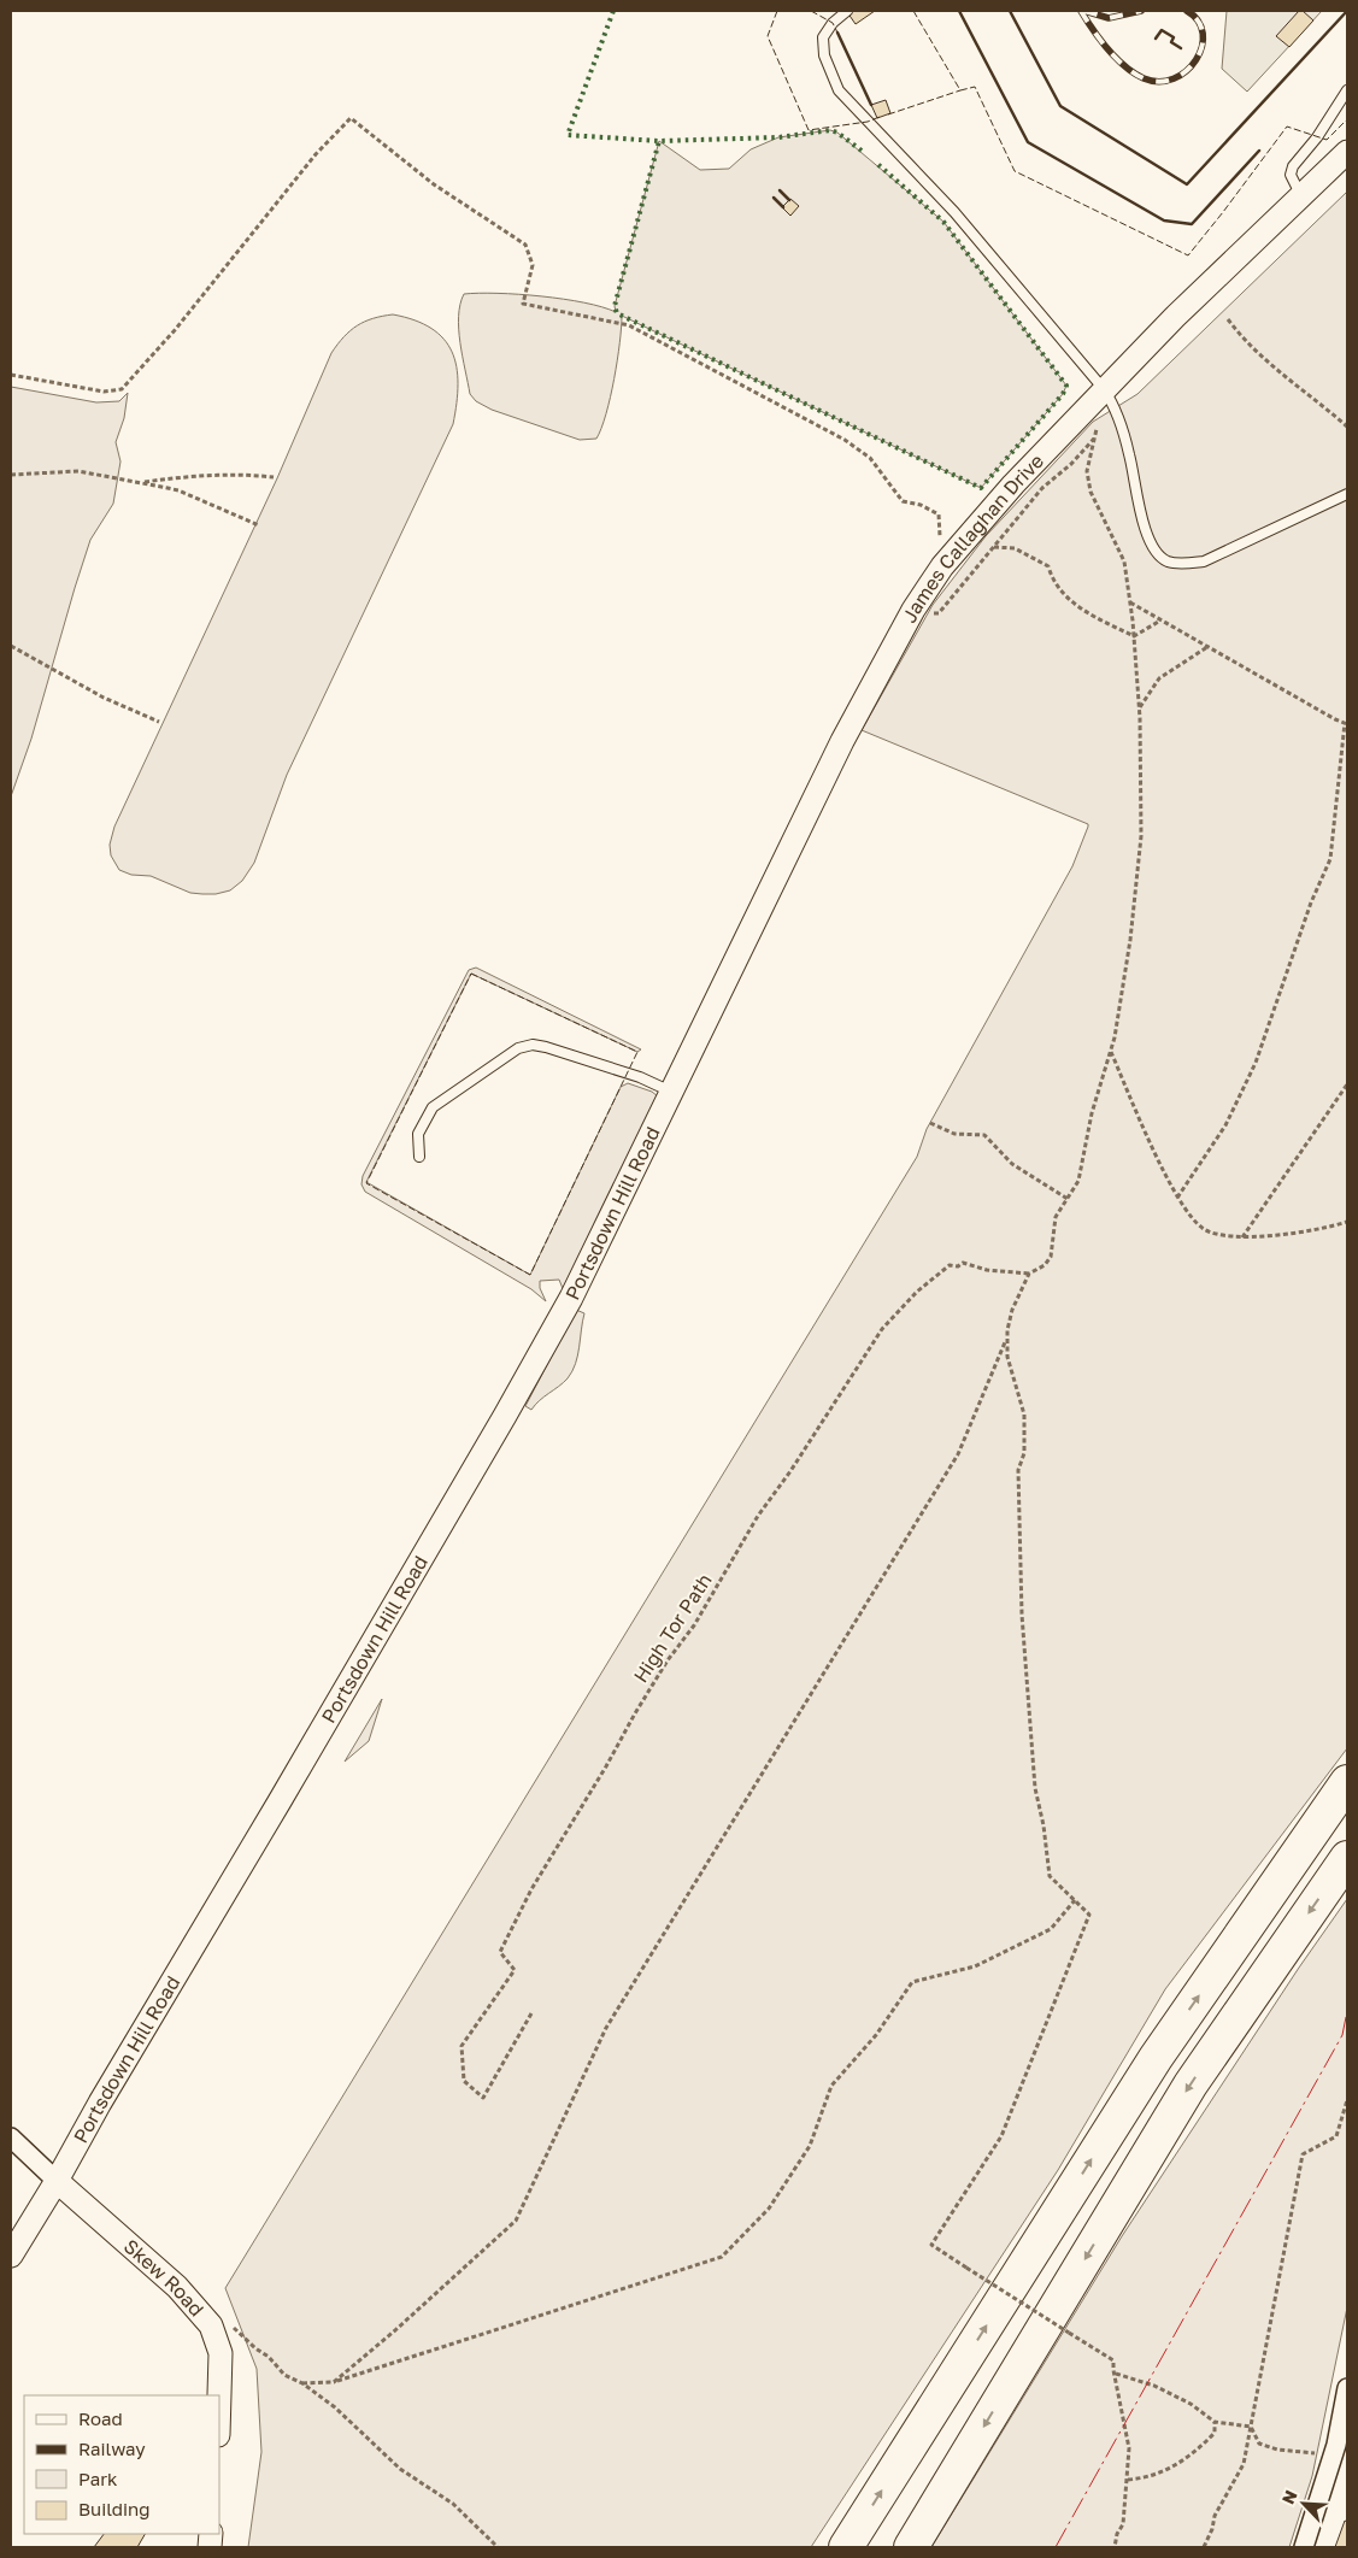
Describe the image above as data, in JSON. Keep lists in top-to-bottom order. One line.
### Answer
{"streets":{"street":["James Callaghan Drive","Portsdown Hill Road","Skew Road"],"path":["High Tor Path"]},"crossings":[["James Callaghan Drive","Portsdown Hill Road"],["Portsdown Hill Road","Skew Road"]],"legend":["Road","Railway","Park","Building"],"north":"top left"}
